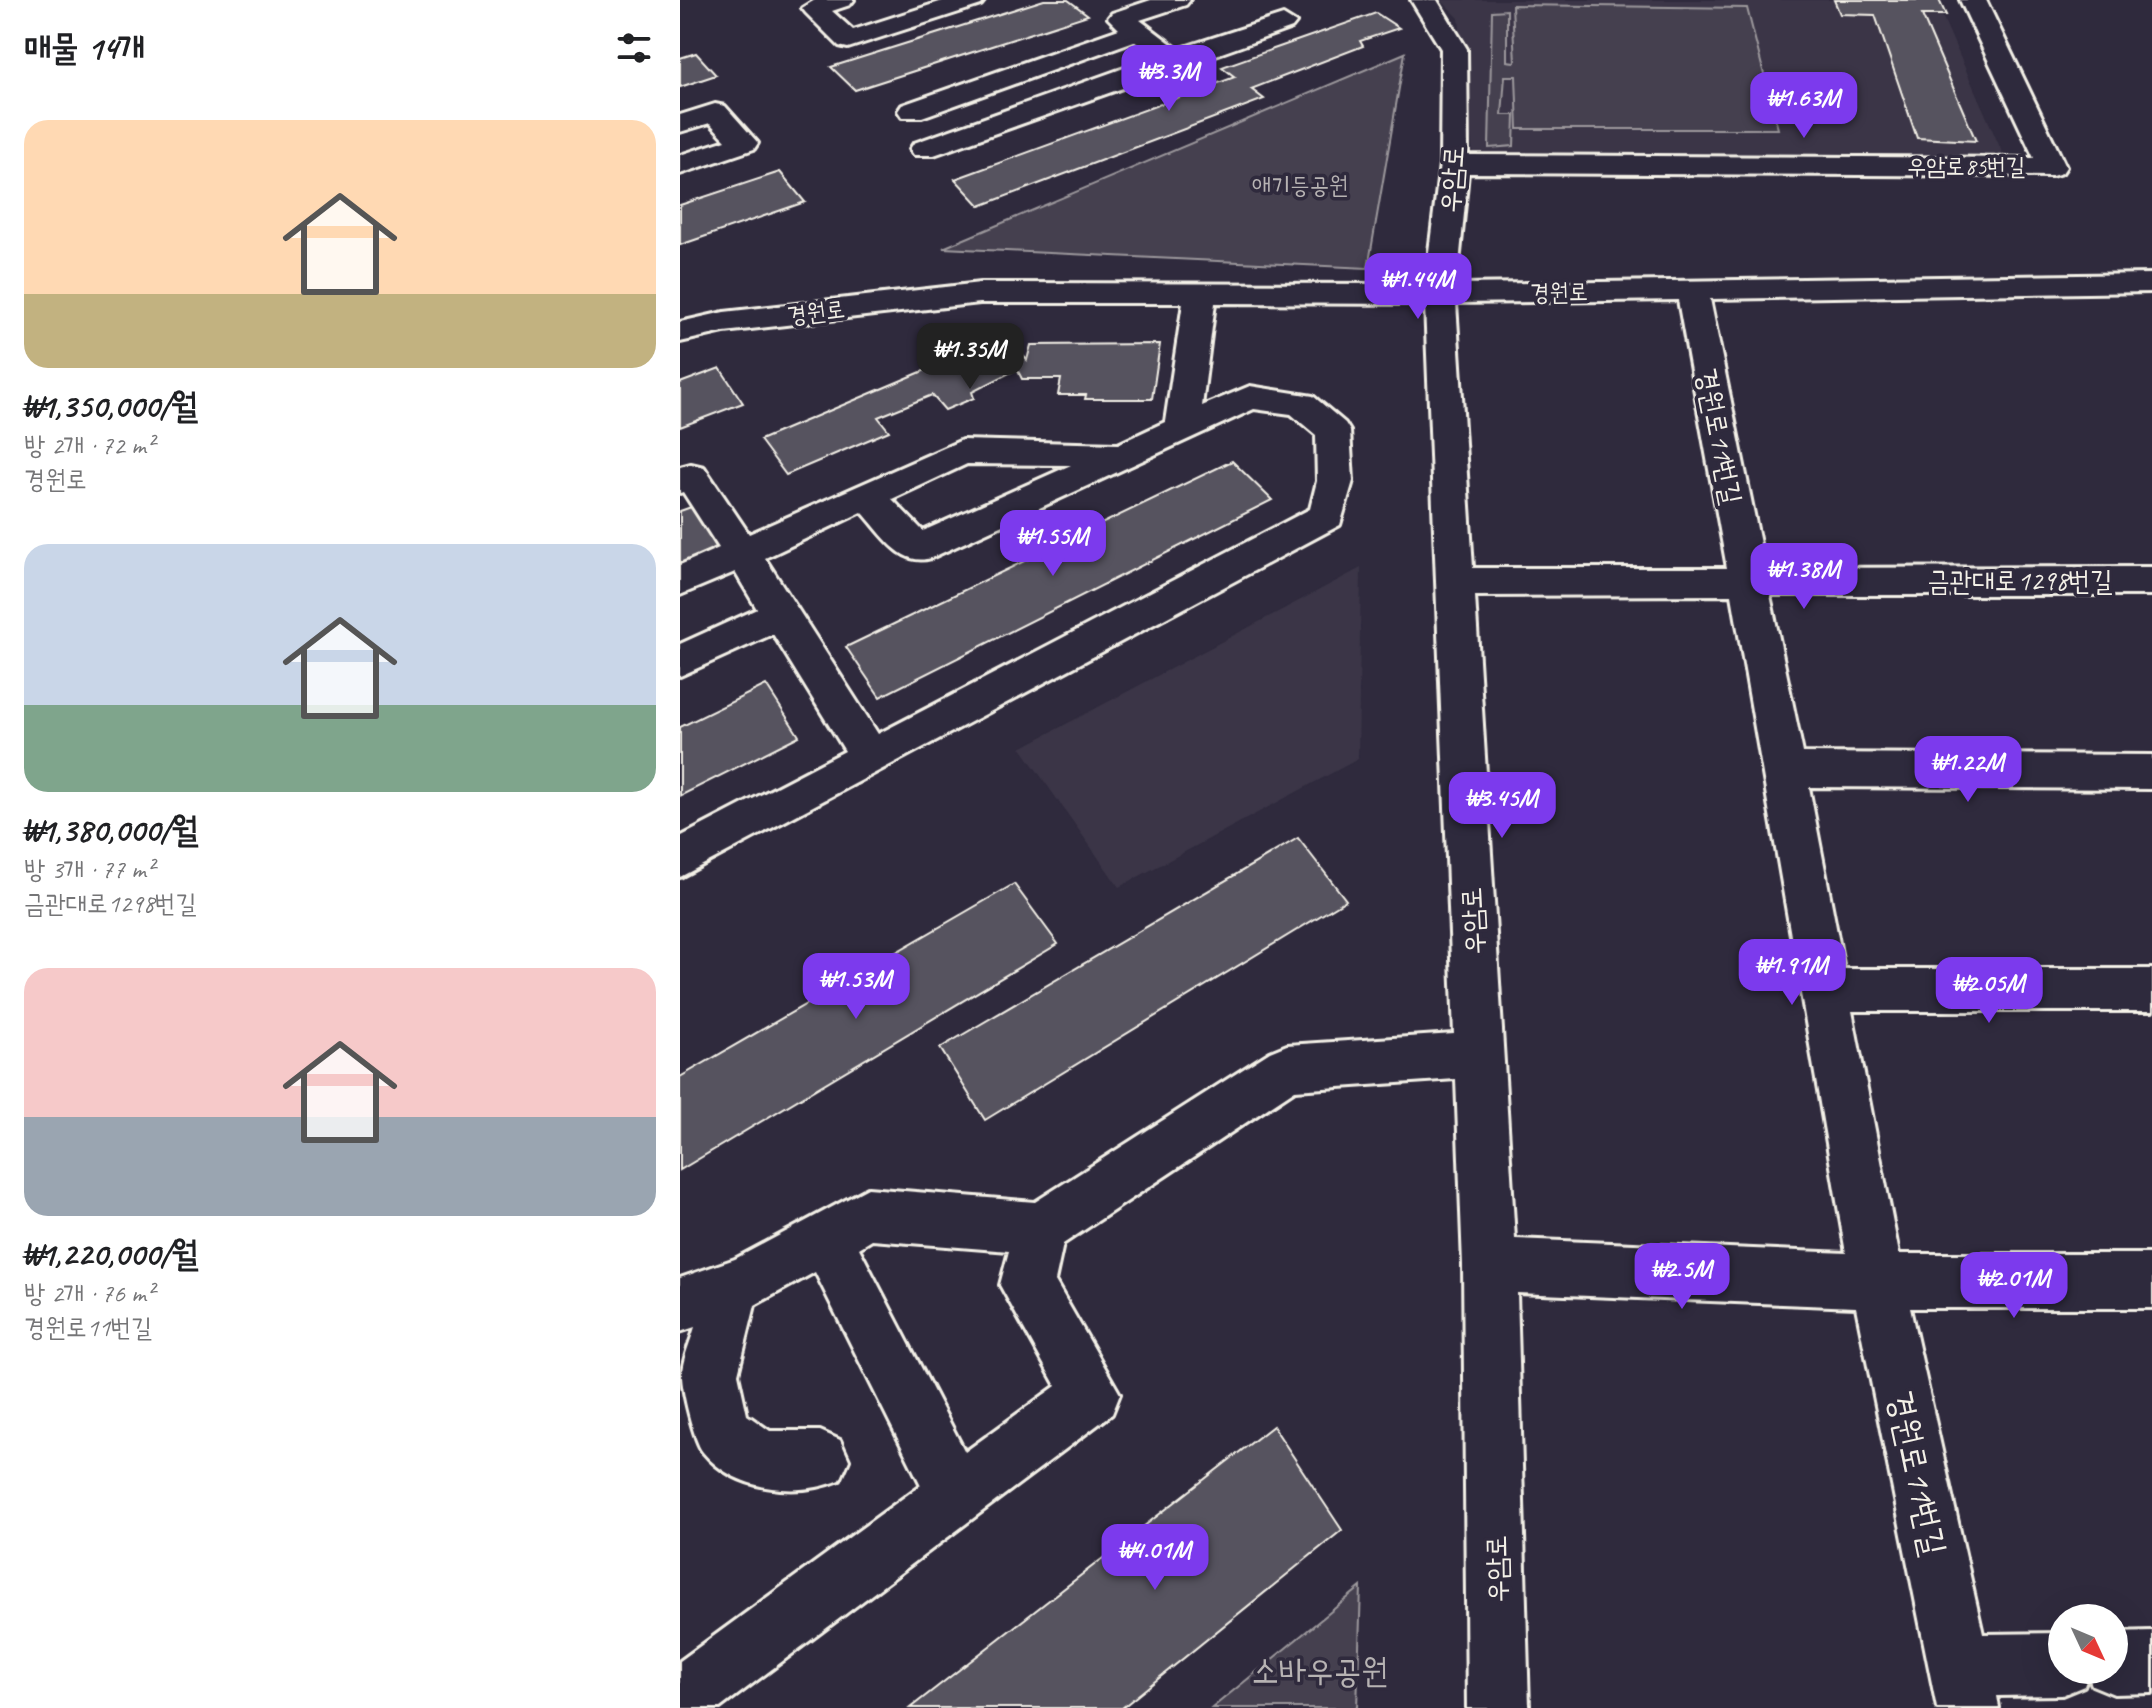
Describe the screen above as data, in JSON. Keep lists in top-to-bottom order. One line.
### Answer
{"streets":{"street":["우암로85번길","우암로","경원로","경원로11번길","금관대로1298번길"]},"crossings":[["우암로85번길","우암로"],["우암로","경원로"],["우암로","금관대로1298번길"],["경원로","경원로11번길"],["경원로11번길","금관대로1298번길"]],"parks":["애기등공원","소바우공원"],"north":"bottom right","page":{"heading":"매물 14개","price":["₩3.3M","₩1.63M","₩1.44M","₩1.35M","₩1.55M","₩1.38M","₩1.22M","₩3.45M","₩1.91M","₩1.53M","₩2.05M","₩2.5M","₩2.01M","₩4.01M"],"list":[{"name":"₩1,350,000/월","note":"방 2개 · 72 m² · 경원로"},{"name":"₩1,380,000/월","note":"방 3개 · 77 m² · 금관대로1298번길"},{"name":"₩1,220,000/월","note":"방 2개 · 76 m² · 경원로11번길"}]}}
